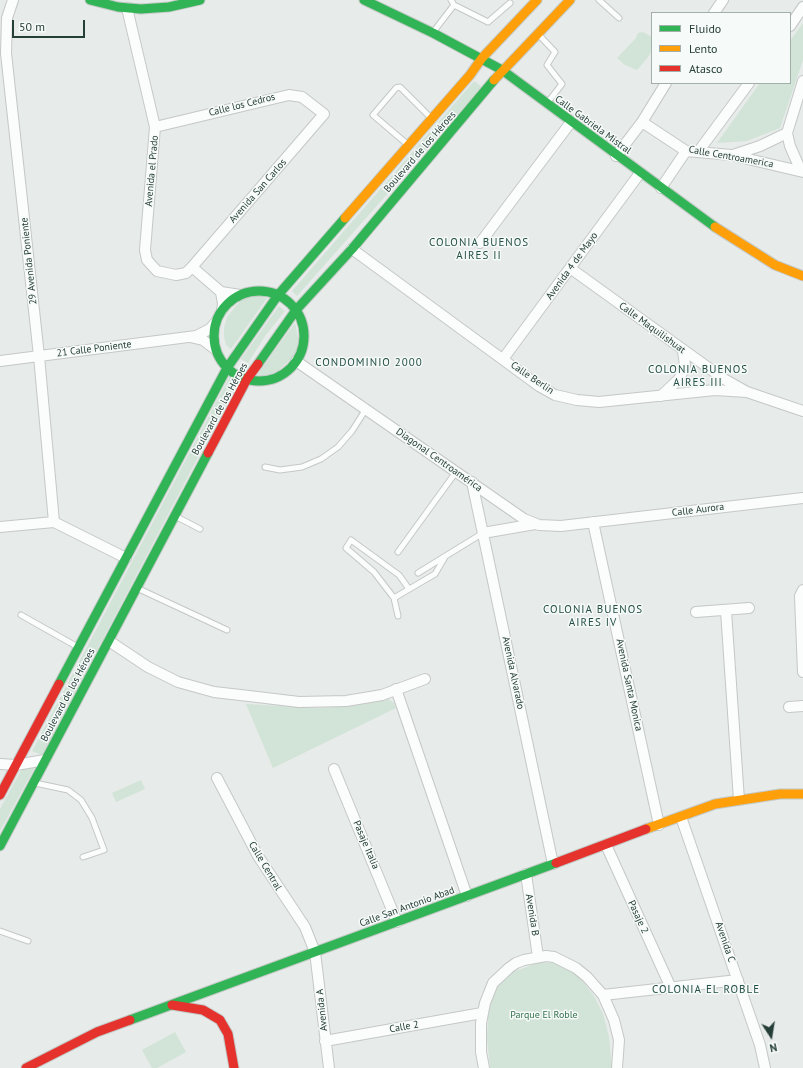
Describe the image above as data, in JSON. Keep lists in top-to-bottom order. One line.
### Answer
{"streets":{"main road":["Calle Gabriela Mistral","Boulevard de los Héroes","Calle San Antonio Abad"],"street":["Calle los Cedros","Calle Centroamerica","Avenida el Prado","Avenida San Carlos","29 Avenida Poniente","Avenida 4 de Mayo","Calle Maquilishuat","21 Calle Poniente","Calle Berlin","Diagonal Centroamérica","Calle Aurora","Avenida Alvarado","Avenida Santa Monica","Pasaje Italia","Calle Central","Avenida B","Pasaje 2","Avenida C","Avenida A","Calle 2"]},"crossings":[["Calle los Cedros","Avenida el Prado"],["Calle los Cedros","Avenida San Carlos"],["Calle Gabriela Mistral","Boulevard de los Héroes"],["Calle Gabriela Mistral","Avenida 4 de Mayo"],["Boulevard de los Héroes","Calle Berlin"],["Avenida el Prado","Avenida San Carlos"],["29 Avenida Poniente","21 Calle Poniente"],["Avenida 4 de Mayo","Calle Maquilishuat"],["Avenida 4 de Mayo","Calle Berlin"],["Calle Maquilishuat","Calle Berlin"],["Diagonal Centroamérica","Calle Aurora"],["Diagonal Centroamérica","Avenida Alvarado"],["Diagonal Centroamérica","Avenida Santa Monica"],["Calle Aurora","Avenida Santa Monica"],["Avenida Alvarado","Calle San Antonio Abad"],["Avenida Santa Monica","Calle San Antonio Abad"],["Pasaje Italia","Calle San Antonio Abad"],["Calle Central","Calle San Antonio Abad"],["Calle Central","Avenida A"],["Calle San Antonio Abad","Avenida B"],["Calle San Antonio Abad","Pasaje 2"],["Calle San Antonio Abad","Avenida C"],["Calle San Antonio Abad","Avenida A"],["Avenida A","Calle 2"]],"districts":["COLONIA BUENOS AIRES II","CONDOMINIO 2000","COLONIA BUENOS AIRES III","COLONIA BUENOS AIRES IV","COLONIA EL ROBLE"],"parks":["Parque El Roble"],"legend":["Fluido","Lento","Atasco"],"scale_bar":"50 m","north":"bottom"}
